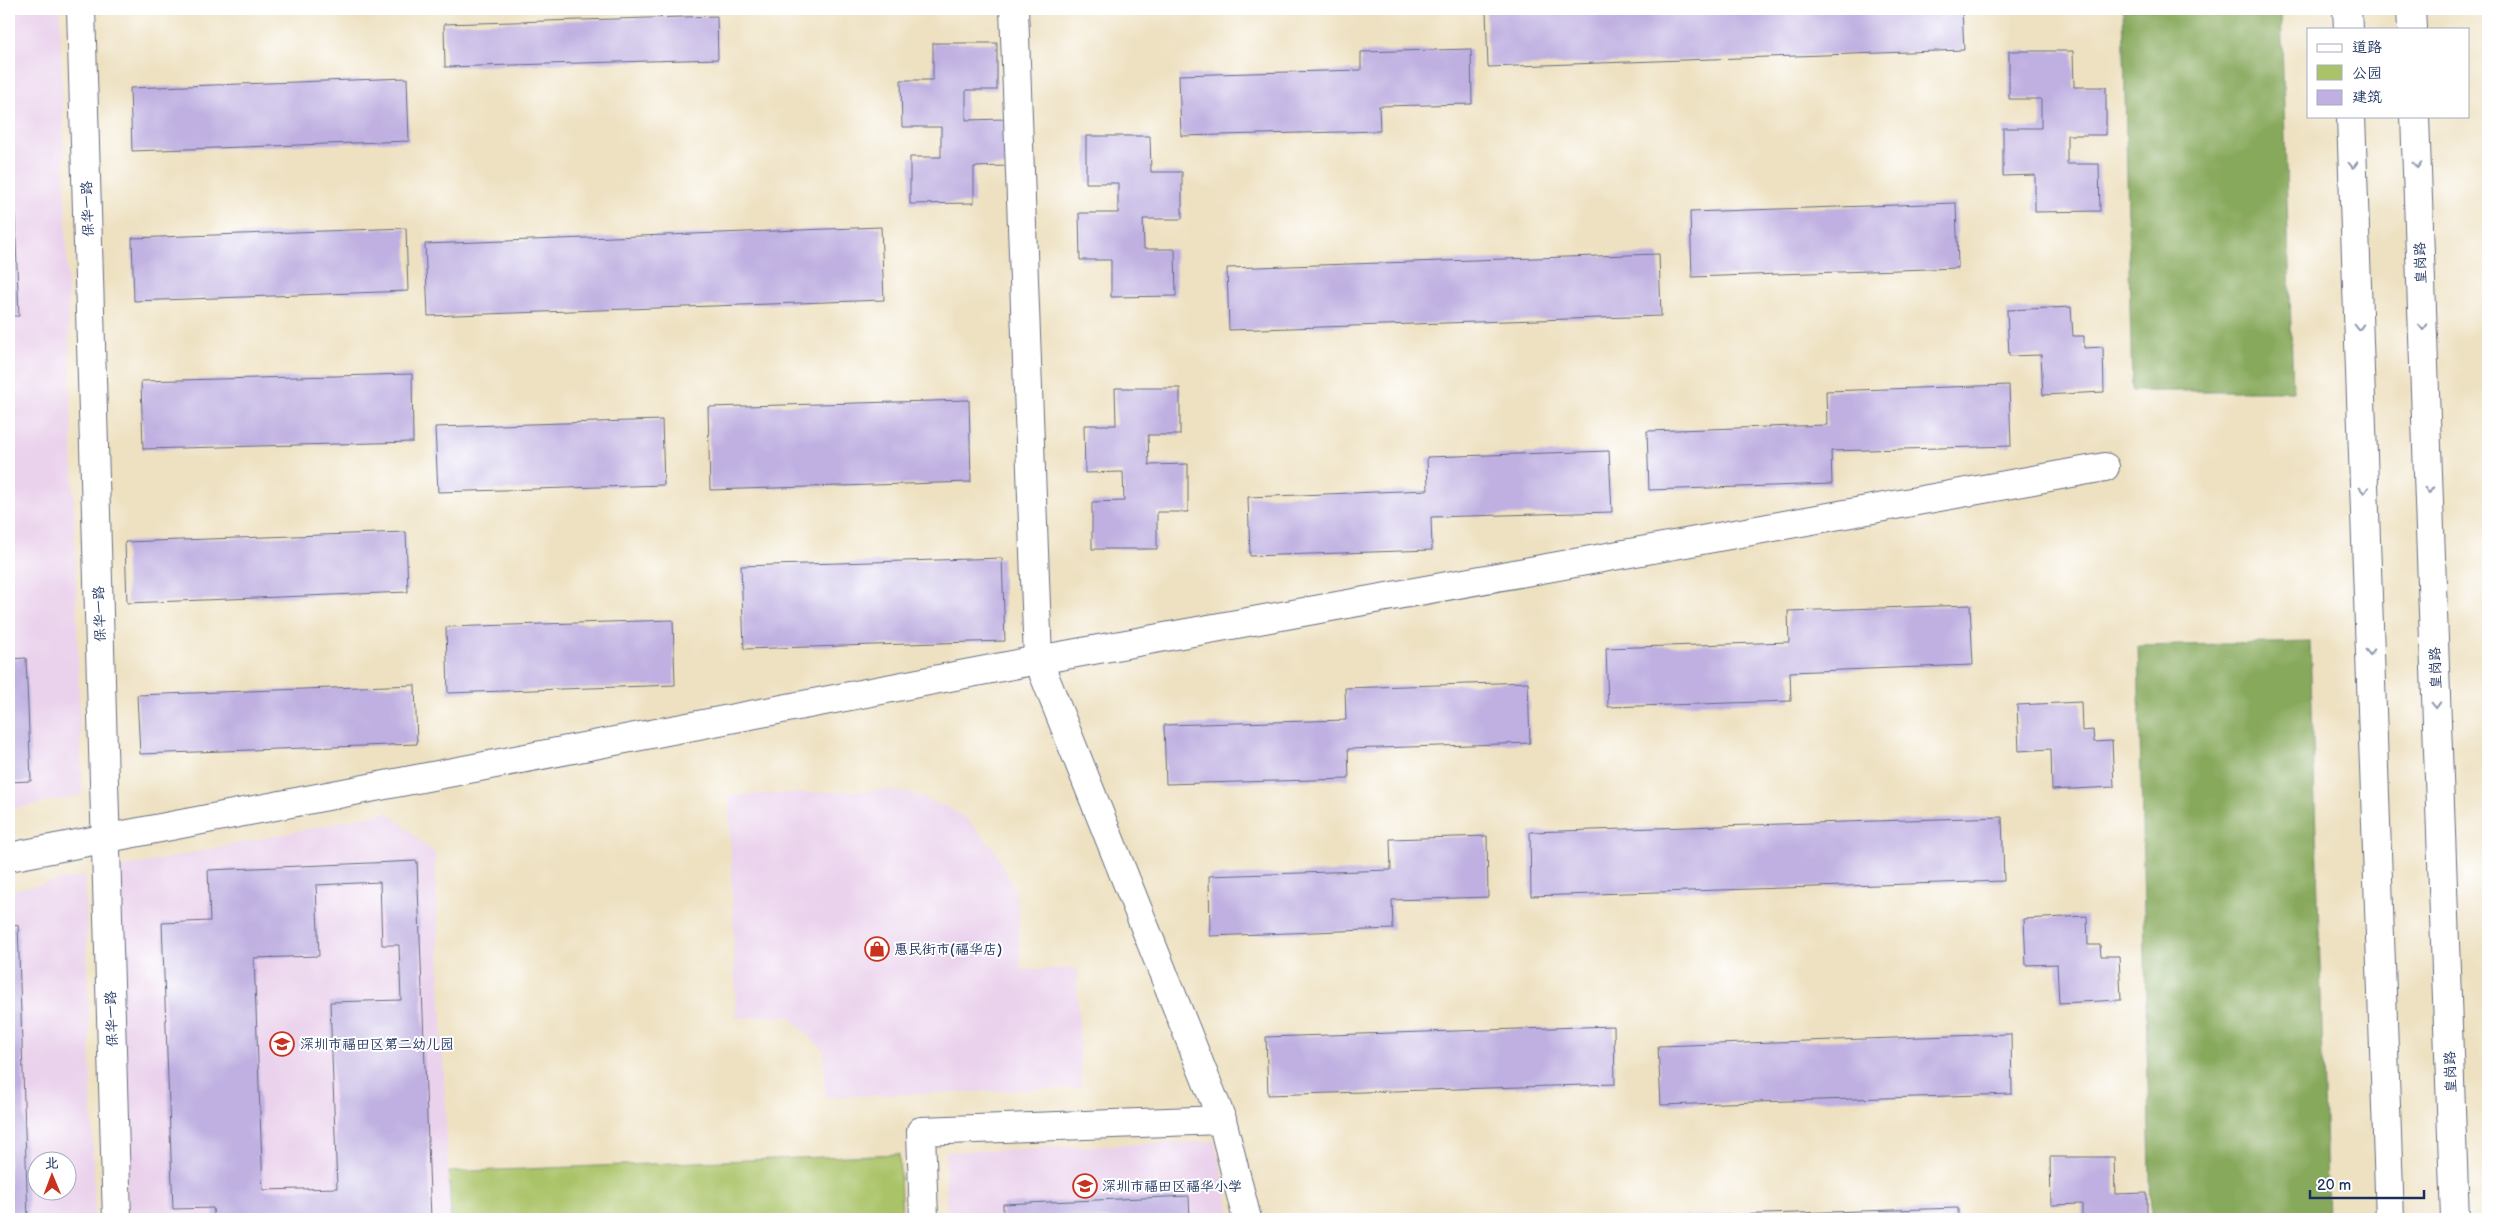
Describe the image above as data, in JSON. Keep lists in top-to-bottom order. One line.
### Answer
{"streets":{"main road":["保华一路","皇岗路"]},"places":{"shop":["惠民街市(福华店)"],"school or university":["深圳市福田区第二幼儿园","深圳市福田区福华小学"]},"legend":["道路","公园","建筑"],"scale_bar":"20 m","north":"top"}
